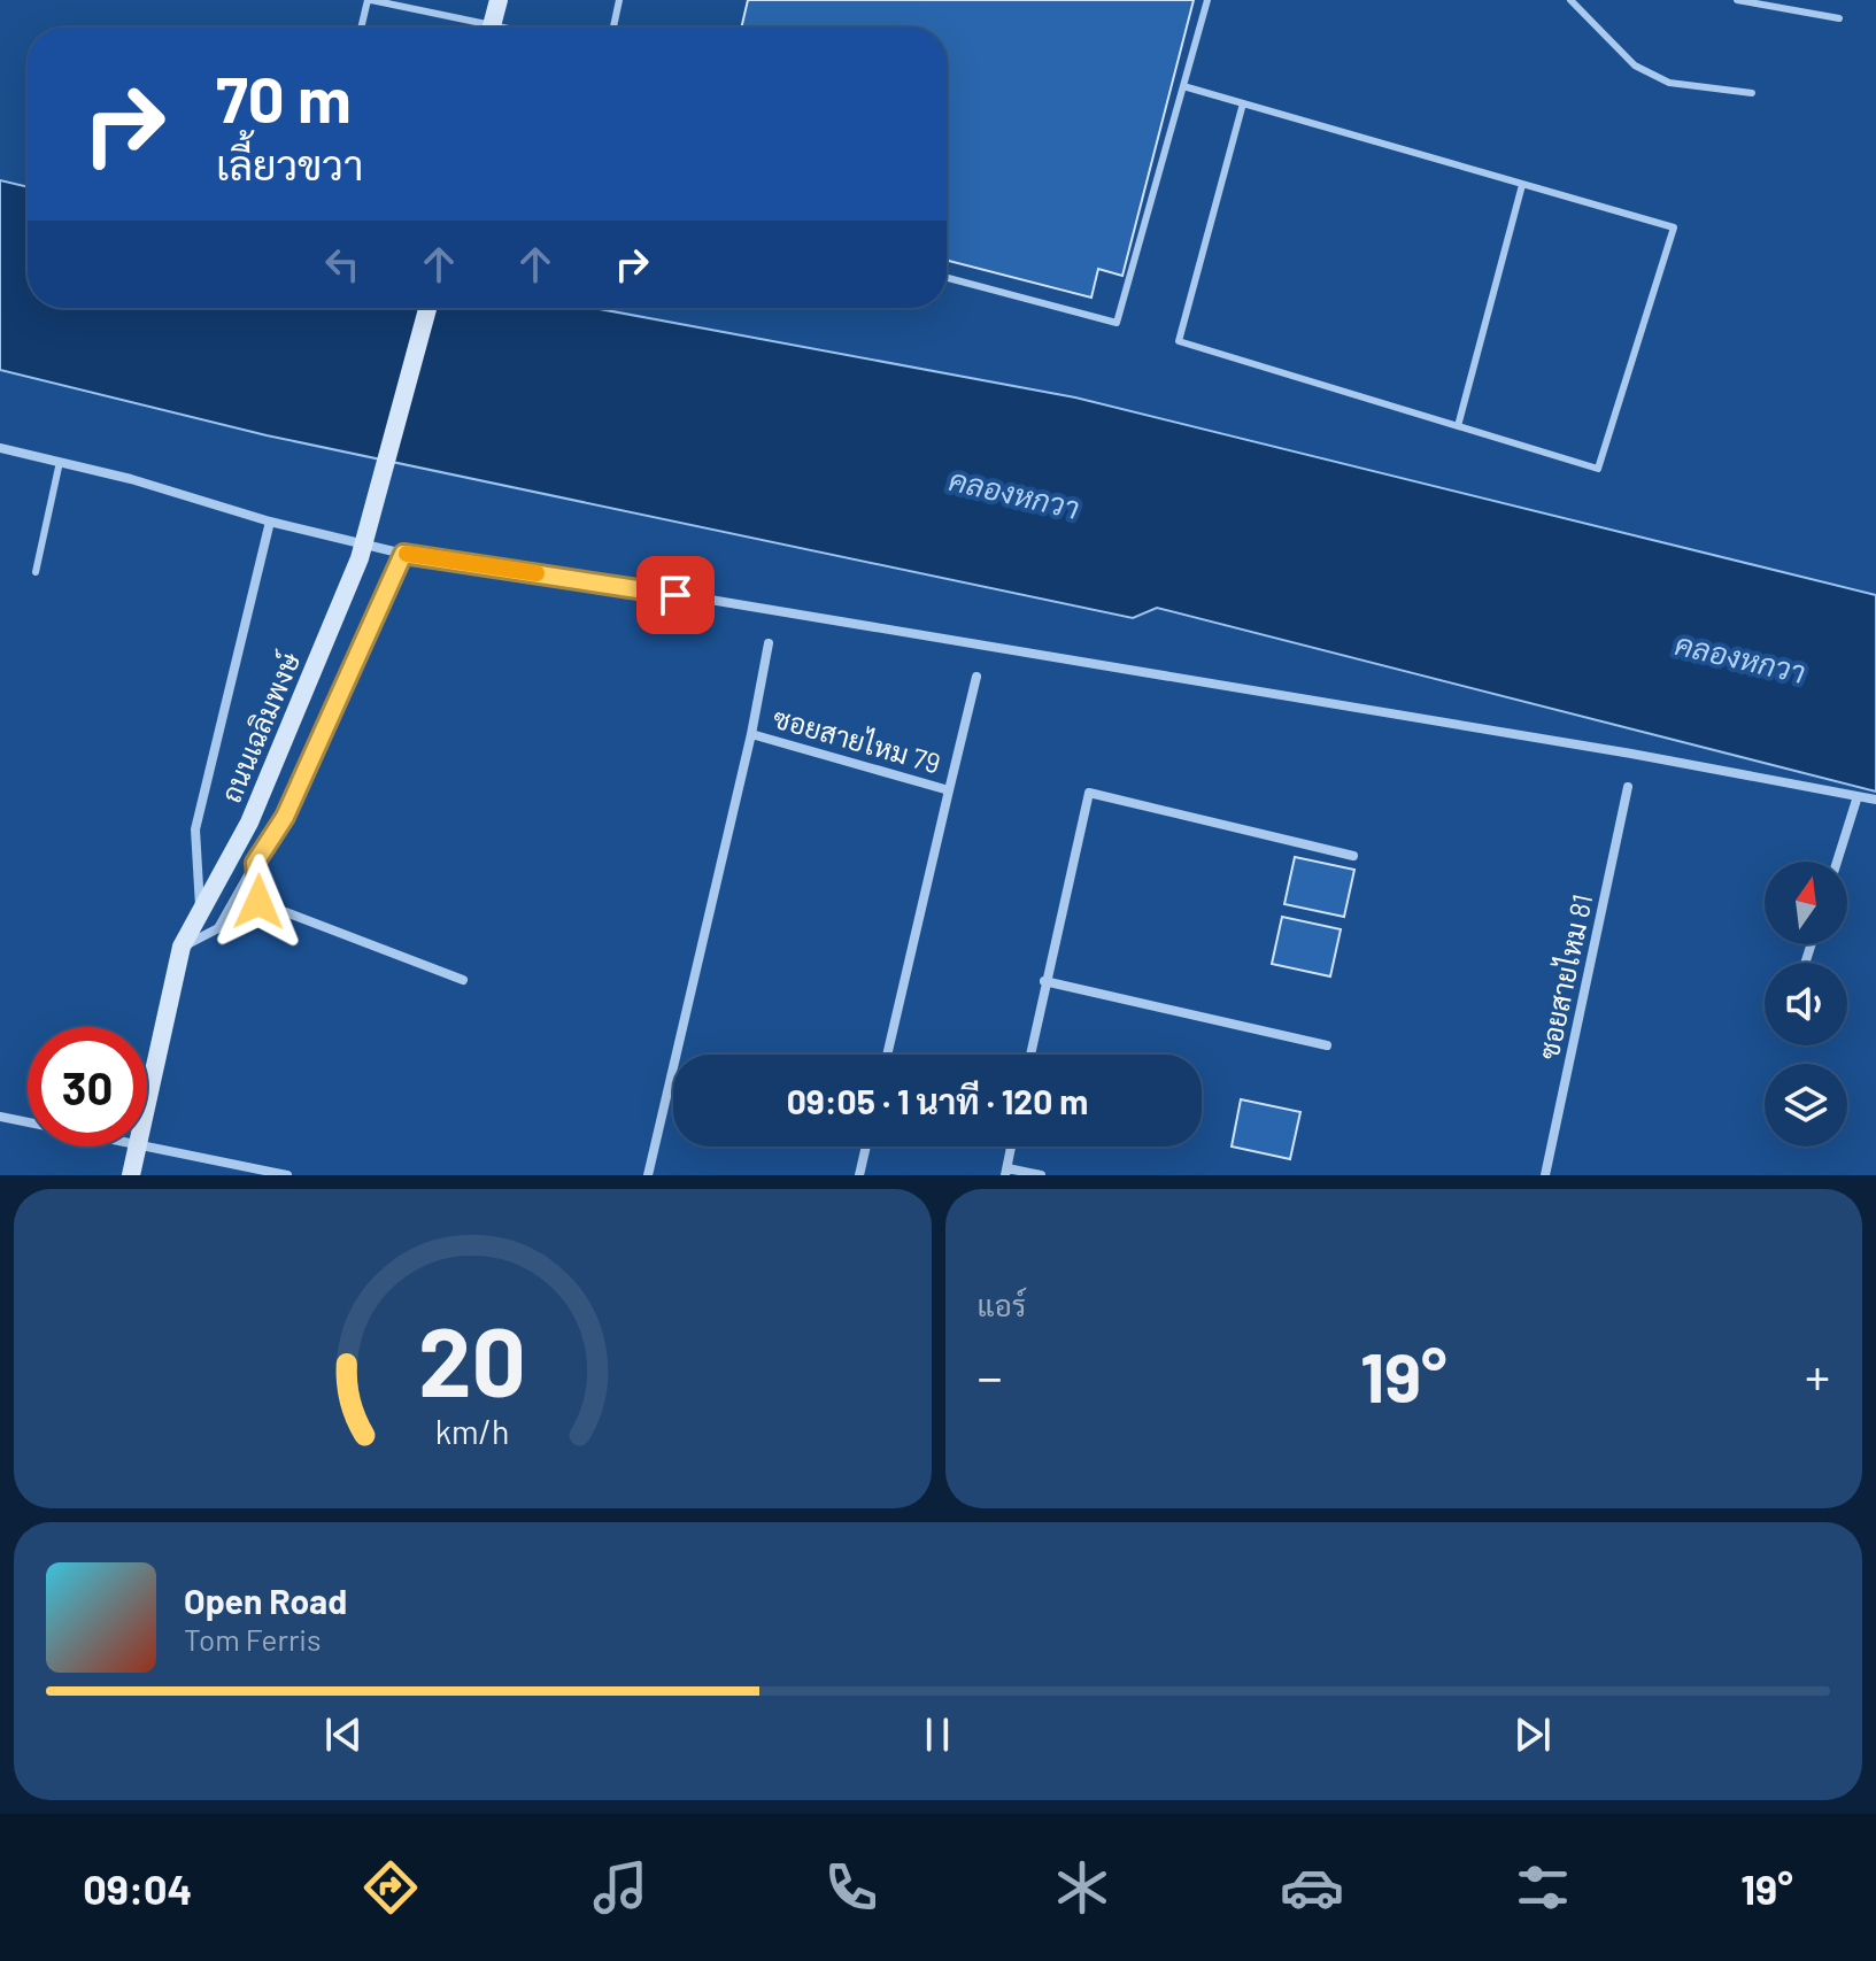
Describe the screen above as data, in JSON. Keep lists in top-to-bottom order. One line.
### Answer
{"streets":{"main road":["ถนนเฉลิมพงษ์"],"street":["ซอยสายไหม 79","ซอยสายไหม 81"]},"water":["คลองหกวา"],"north":"top","page":{"turn":["70 m","เลี้ยวขวา"],"limit":"30","trip":"09:05 · 1 นาที · 120 m","tile":"แอร์","heat":["−","19°","+"],"song":["Open Road","Tom Ferris"],"tabs":["09:04","19°"],"gauge":["20","km/h"]}}
